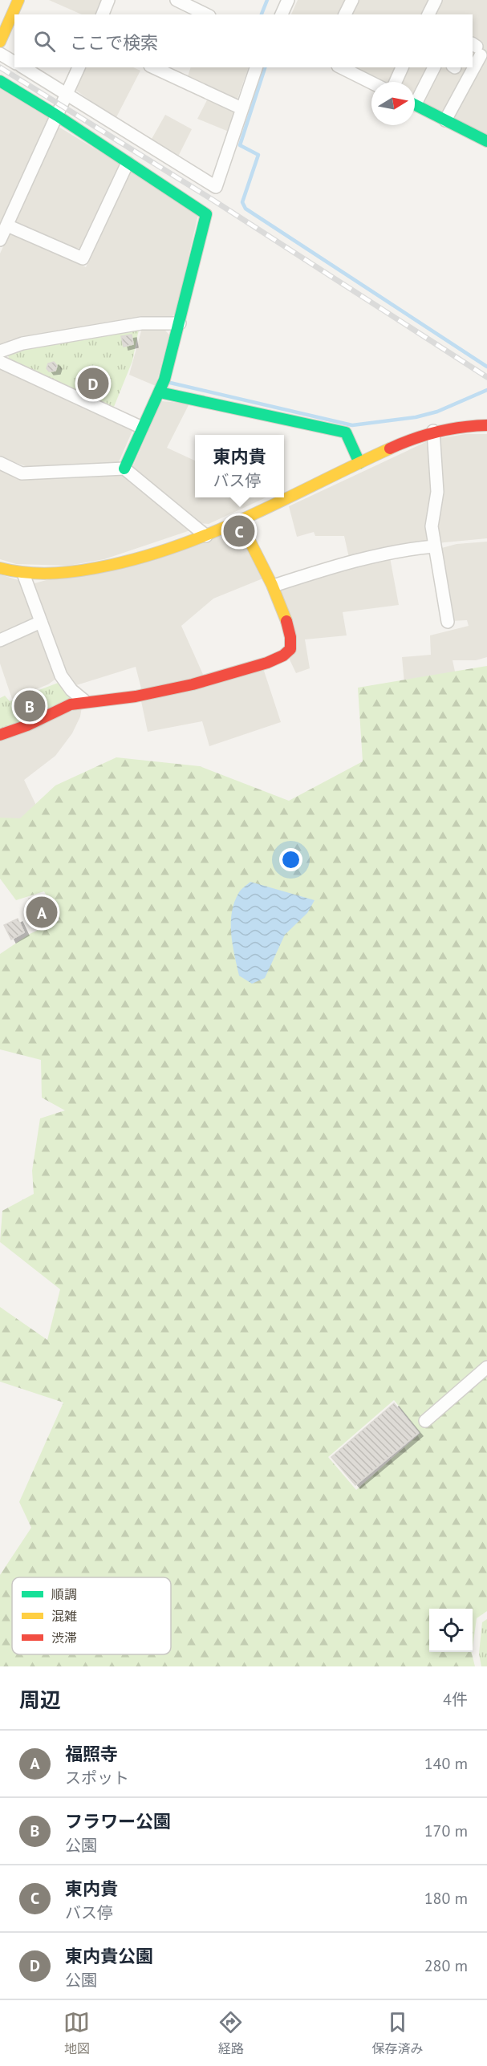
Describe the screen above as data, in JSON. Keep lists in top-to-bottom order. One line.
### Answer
{"legend":["順調","混雑","渋滞"],"north":"right","page":{"search":"ここで検索","pins":["D","C","B","A"],"popup":["東内貴","バス停"],"heading":["周辺","4件"],"list":[{"mark":"A","name":"福照寺","note":"スポット","value":"140 m"},{"mark":"B","name":"フラワー公園","note":"公園","value":"170 m"},{"mark":"C","name":"東内貴","note":"バス停","value":"180 m"},{"mark":"D","name":"東内貴公園","note":"公園","value":"280 m"}],"nav":["地図","経路","保存済み"]}}
